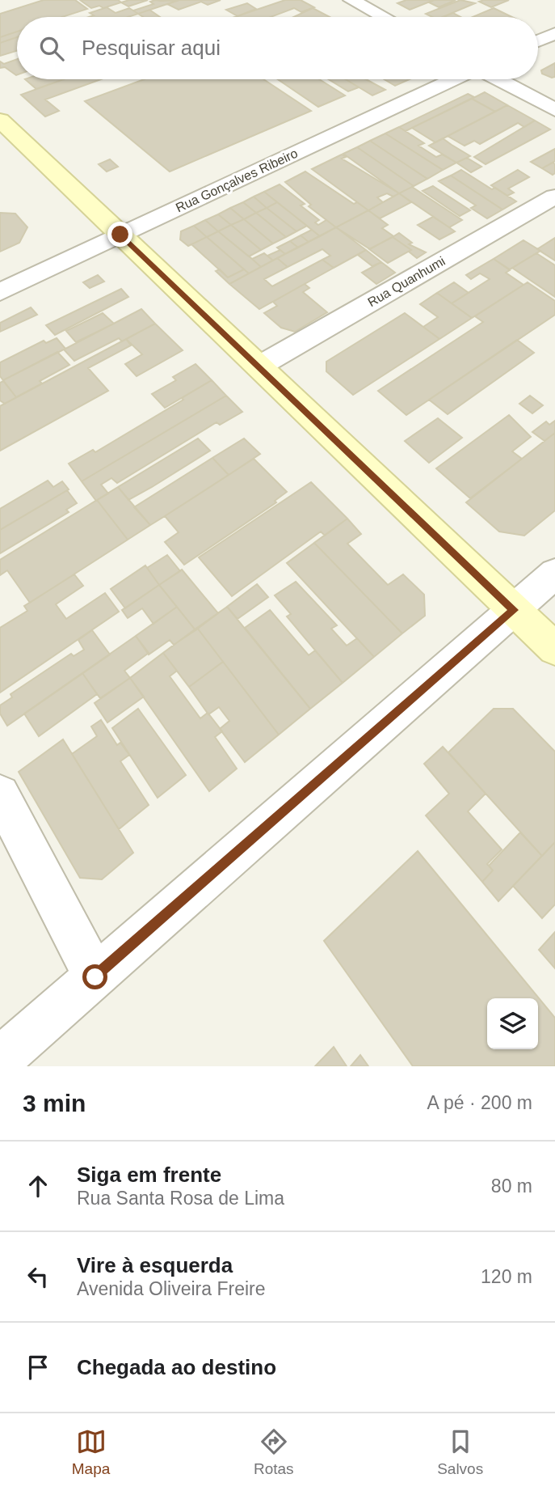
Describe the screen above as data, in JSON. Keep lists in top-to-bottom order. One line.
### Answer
{"streets":{"street":["Rua Gonçalves Ribeiro","Rua Quanhumi"]},"page":{"search":"Pesquisar aqui","heading":["3 min","A pé · 200 m"],"list":[["Siga em frente","Rua Santa Rosa de Lima","80 m"],["Vire à esquerda","Avenida Oliveira Freire","120 m"],"Chegada ao destino"],"nav":["Mapa","Rotas","Salvos"]}}
